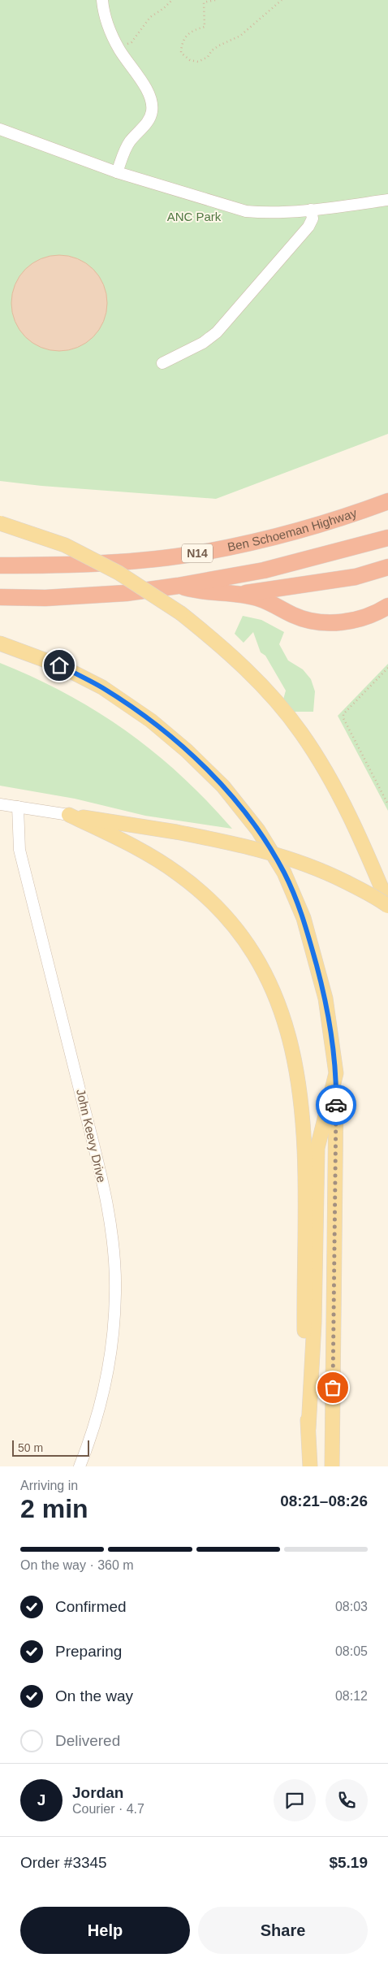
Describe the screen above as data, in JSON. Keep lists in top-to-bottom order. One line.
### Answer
{"streets":{"highway":["Ben Schoeman Highway","N14"],"street":["John Keevy Drive"]},"parks":["ANC Park"],"scale_bar":"50 m","page":{"scale":"50 m","heading":["2 min","Arriving in","08:21–08:26"],"panel":["Jordan","Courier · 4.7","Order #3345","$5.19"],"bar":"On the way · 360 m","list":[["Confirmed","08:03"],["Preparing","08:05"],["On the way","08:12"],"Delivered"],"round":"J","buttons":["Help","Share"]}}
